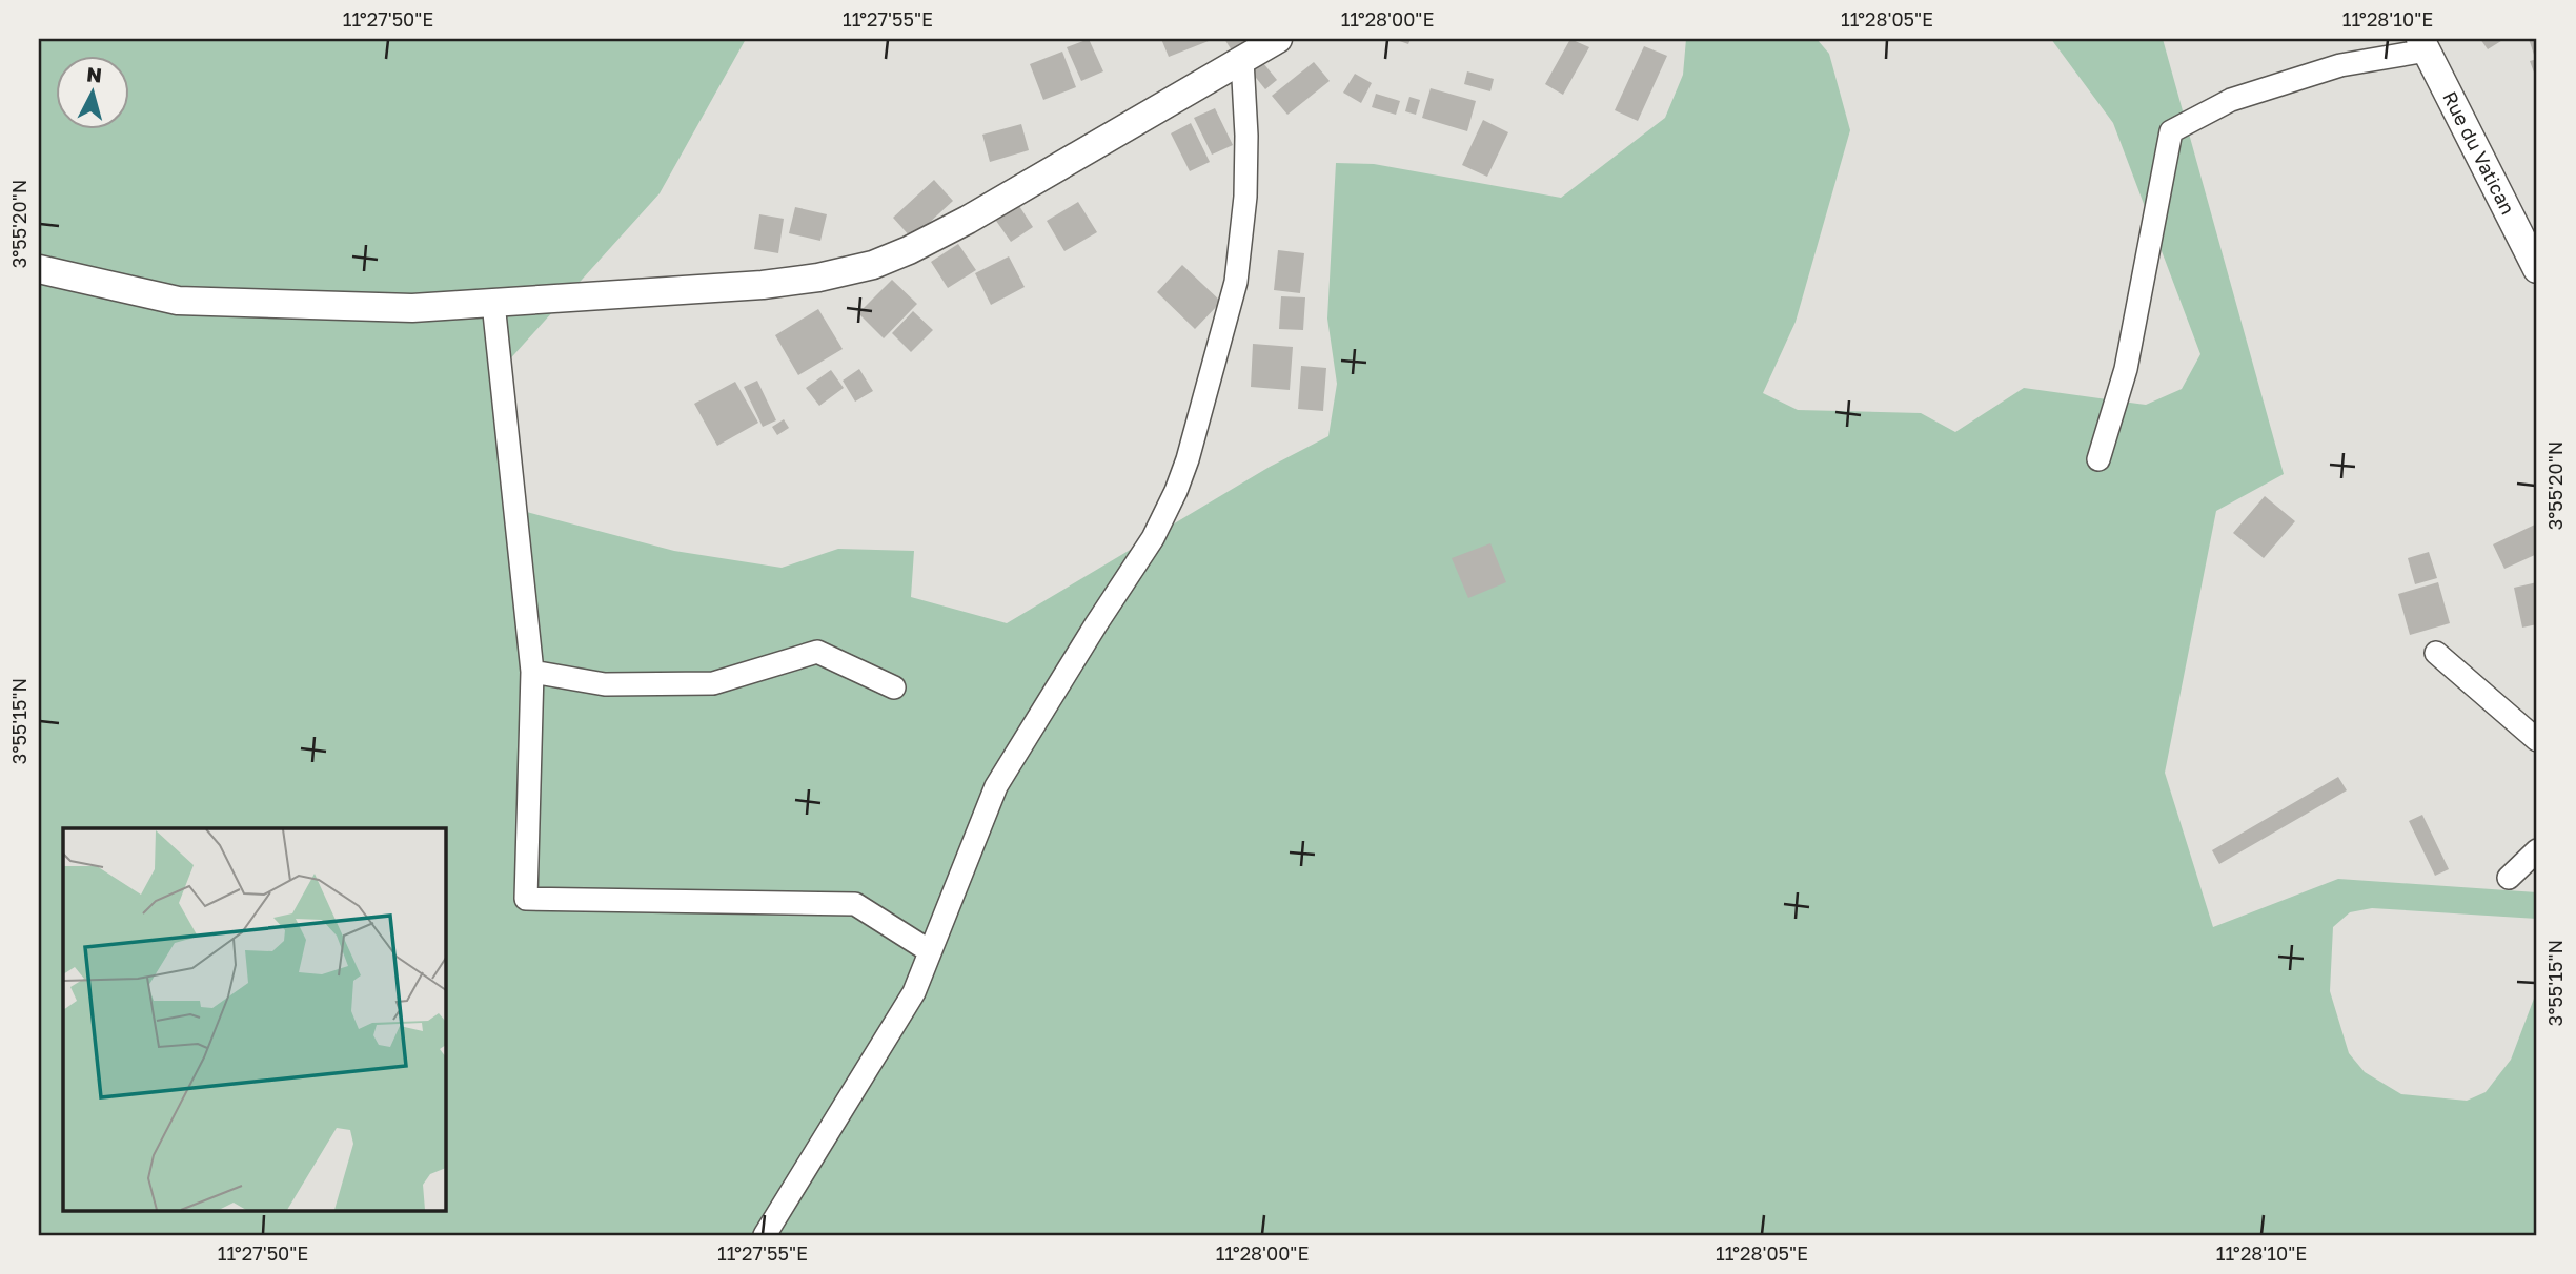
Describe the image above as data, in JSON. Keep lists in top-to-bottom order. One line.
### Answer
{"streets":{"street":["Rue du Vatican"]},"north":"top","coordinates":["11°27'50\"E","11°27'55\"E","11°28'00\"E","11°28'05\"E","11°28'10\"E","3°55'20\"N","3°55'15\"N"]}
